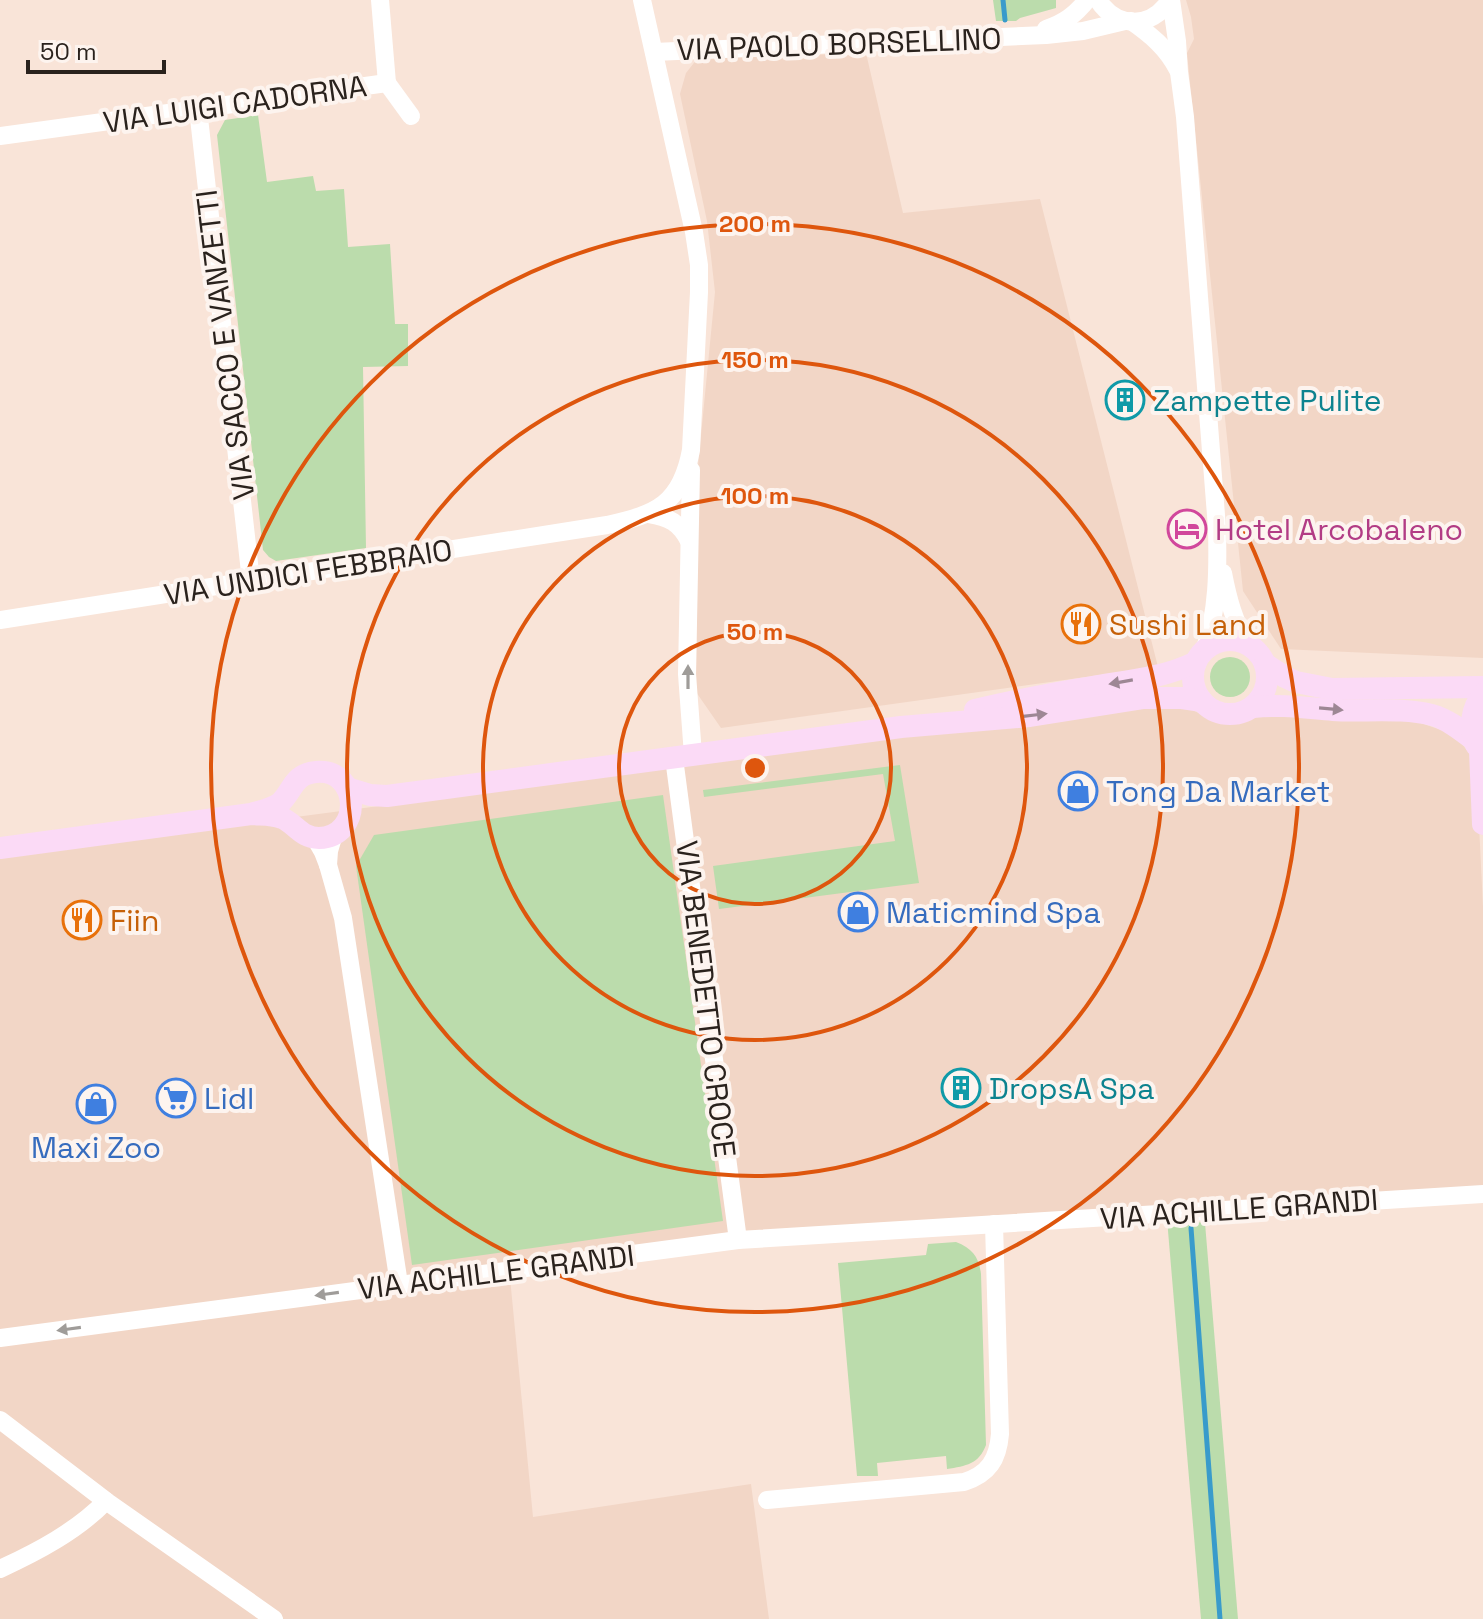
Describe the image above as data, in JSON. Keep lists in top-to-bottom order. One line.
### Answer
{"streets":{"street":["VIA PAOLO BORSELLINO","VIA LUIGI CADORNA","VIA SACCO E VANZETTI","VIA UNDICI FEBBRAIO","VIA BENEDETTO CROCE","VIA ACHILLE GRANDI"]},"crossings":[["VIA LUIGI CADORNA","VIA SACCO E VANZETTI"],["VIA SACCO E VANZETTI","VIA UNDICI FEBBRAIO"],["VIA BENEDETTO CROCE","VIA ACHILLE GRANDI"]],"places":{"building":["Zampette Pulite","DropsA Spa"],"hotel":["Hotel Arcobaleno"],"restaurant":["Sushi Land","Fiin"],"shop":["Tong Da Market","Maticmind Spa","Maxi Zoo"],"supermarket":["Lidl"]},"scale_bar":"50 m","rings":["200 m","150 m","100 m","50 m"]}
